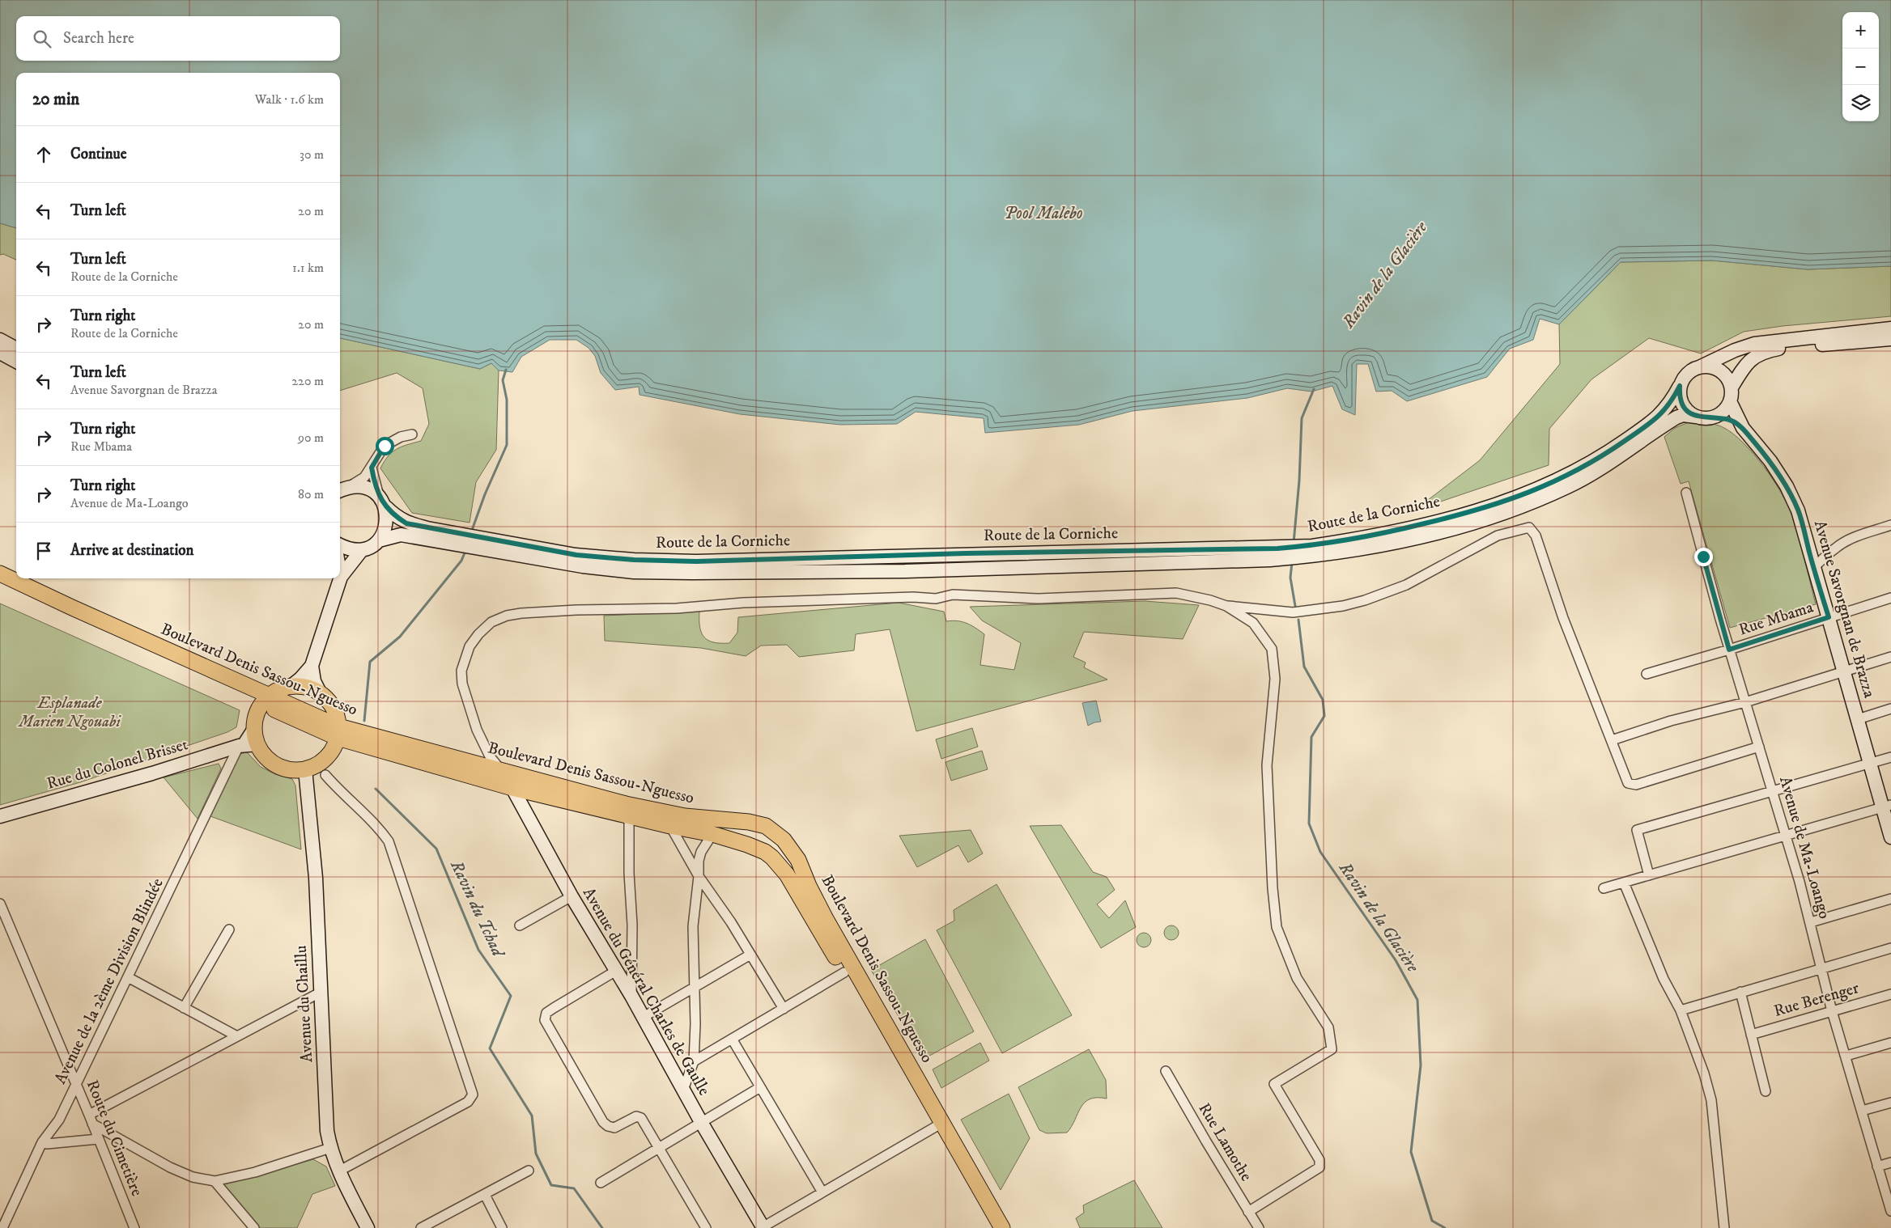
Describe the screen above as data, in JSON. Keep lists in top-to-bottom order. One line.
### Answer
{"streets":{"main road":["Route de la Corniche","Avenue Savorgnan de Brazza","Boulevard Denis Sassou-Nguesso","Rue du Colonel Brisset","Avenue du Général Charles de Gaulle","Avenue du Chaillu"],"street":["Rue Mbama","Avenue de Ma-Loango","Avenue de la 2ème Division Blindée","Rue Berenger","Route du Cimetière","Rue Lamothe"]},"crossings":[["Route de la Corniche","Avenue Savorgnan de Brazza"],["Avenue Savorgnan de Brazza","Rue Mbama"],["Rue Mbama","Avenue de Ma-Loango"],["Boulevard Denis Sassou-Nguesso","Avenue du Général Charles de Gaulle"],["Rue du Colonel Brisset","Avenue de la 2ème Division Blindée"],["Avenue de Ma-Loango","Rue Berenger"],["Avenue de la 2ème Division Blindée","Route du Cimetière"]],"water":["Pool Malebo","Ravin de la Glacière","Ravin du Tchad"],"parks":["Esplanade Marien Ngouabi"],"page":{"map_buttons":["+","−"],"search":"Search here","heading":["20 min","Walk · 1.6 km"],"list":[["Continue","30 m"],["Turn left","20 m"],["Turn left","Route de la Corniche","1.1 km"],["Turn right","Route de la Corniche","20 m"],["Turn left","Avenue Savorgnan de Brazza","220 m"],["Turn right","Rue Mbama","90 m"],["Turn right","Avenue de Ma-Loango","80 m"],"Arrive at destination"]}}
